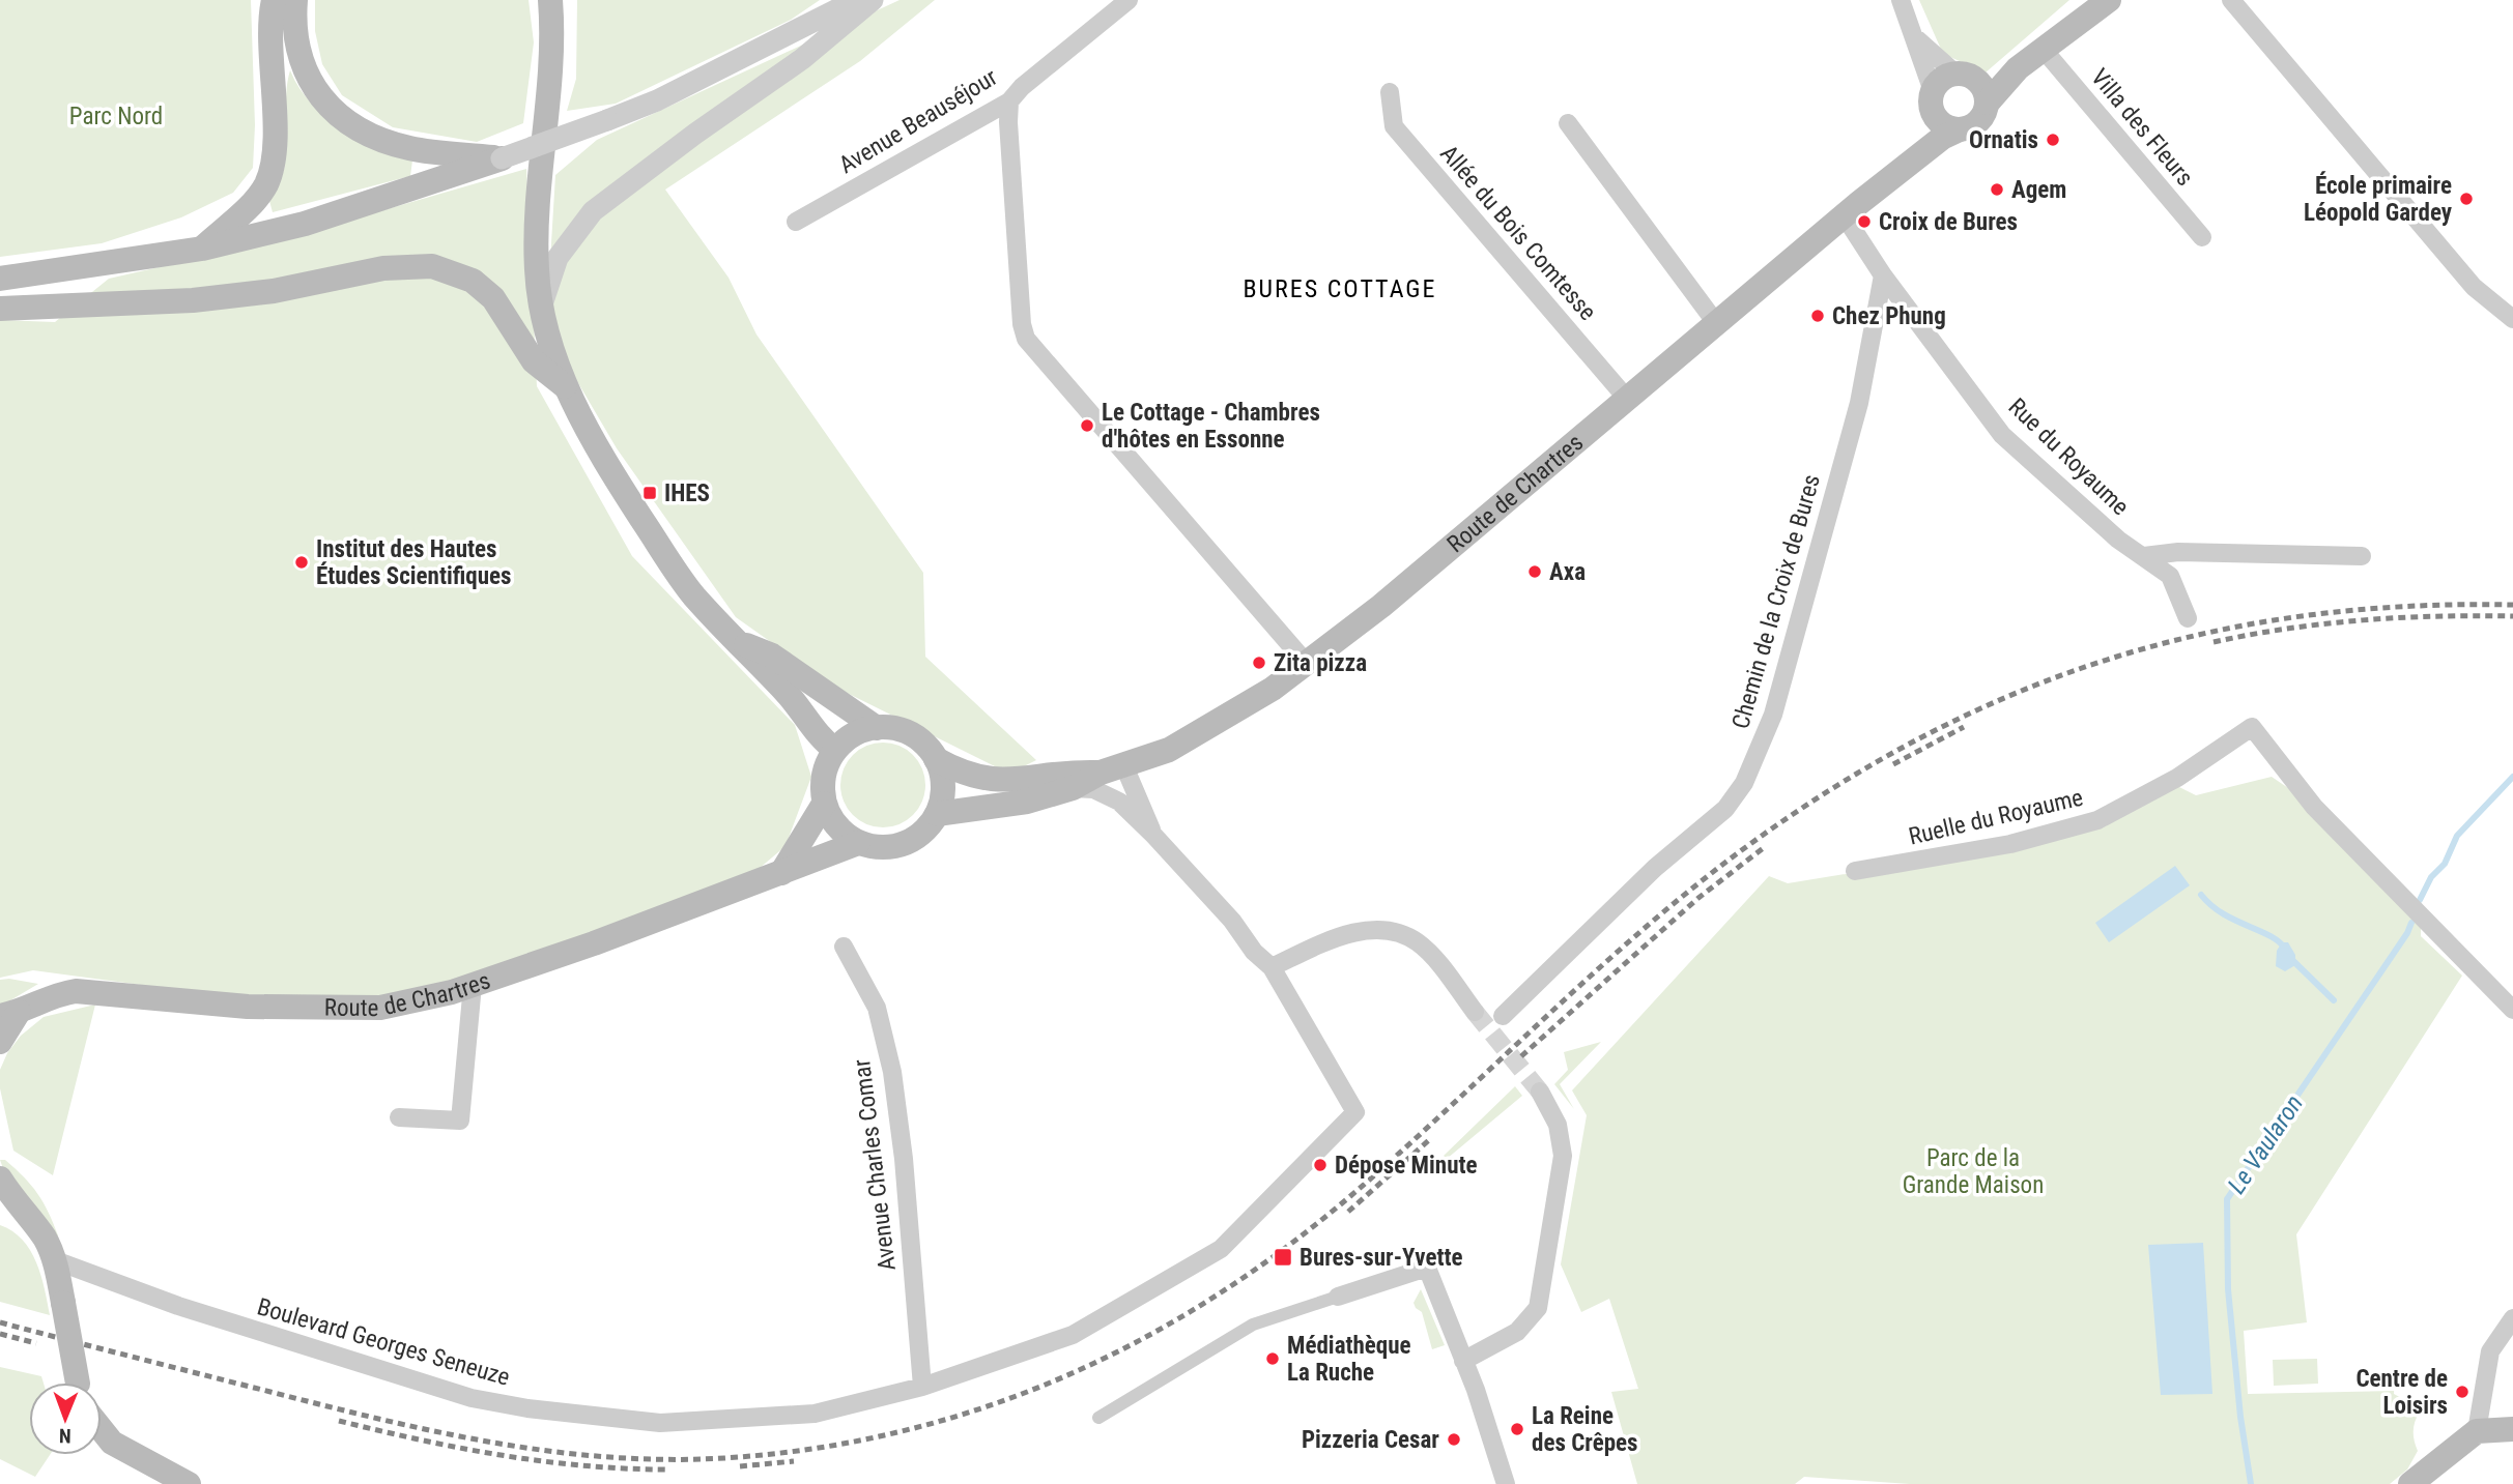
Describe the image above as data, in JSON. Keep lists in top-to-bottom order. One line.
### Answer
{"streets":{"main road":["Route de Chartres"],"street":["Avenue Beauséjour","Villa des Fleurs","Allée du Bois Comtesse","Rue du Royaume","Chemin de la Croix de Bures","Ruelle du Royaume","Avenue Charles Comar","Boulevard Georges Seneuze"]},"crossings":[["Allée du Bois Comtesse","Route de Chartres"],["Rue du Royaume","Route de Chartres"],["Rue du Royaume","Chemin de la Croix de Bures"],["Avenue Charles Comar","Boulevard Georges Seneuze"]],"districts":["BURES COTTAGE"],"water":["Le Vaularon"],"parks":["Parc Nord","Parc de la Grande Maison"],"places":{"other":["Ornatis","Agem","École primaire Léopold Gardey","Croix de Bures","Chez Phung","Le Cottage - Chambres d'hôtes en Essonne","Institut des Hautes Études Scientifiques","Axa","Zita pizza","Dépose Minute","Médiathèque La Ruche","Centre de Loisirs","La Reine des Crêpes","Pizzeria Cesar"],"transit":["IHES","Bures-sur-Yvette"]},"north":"bottom"}
